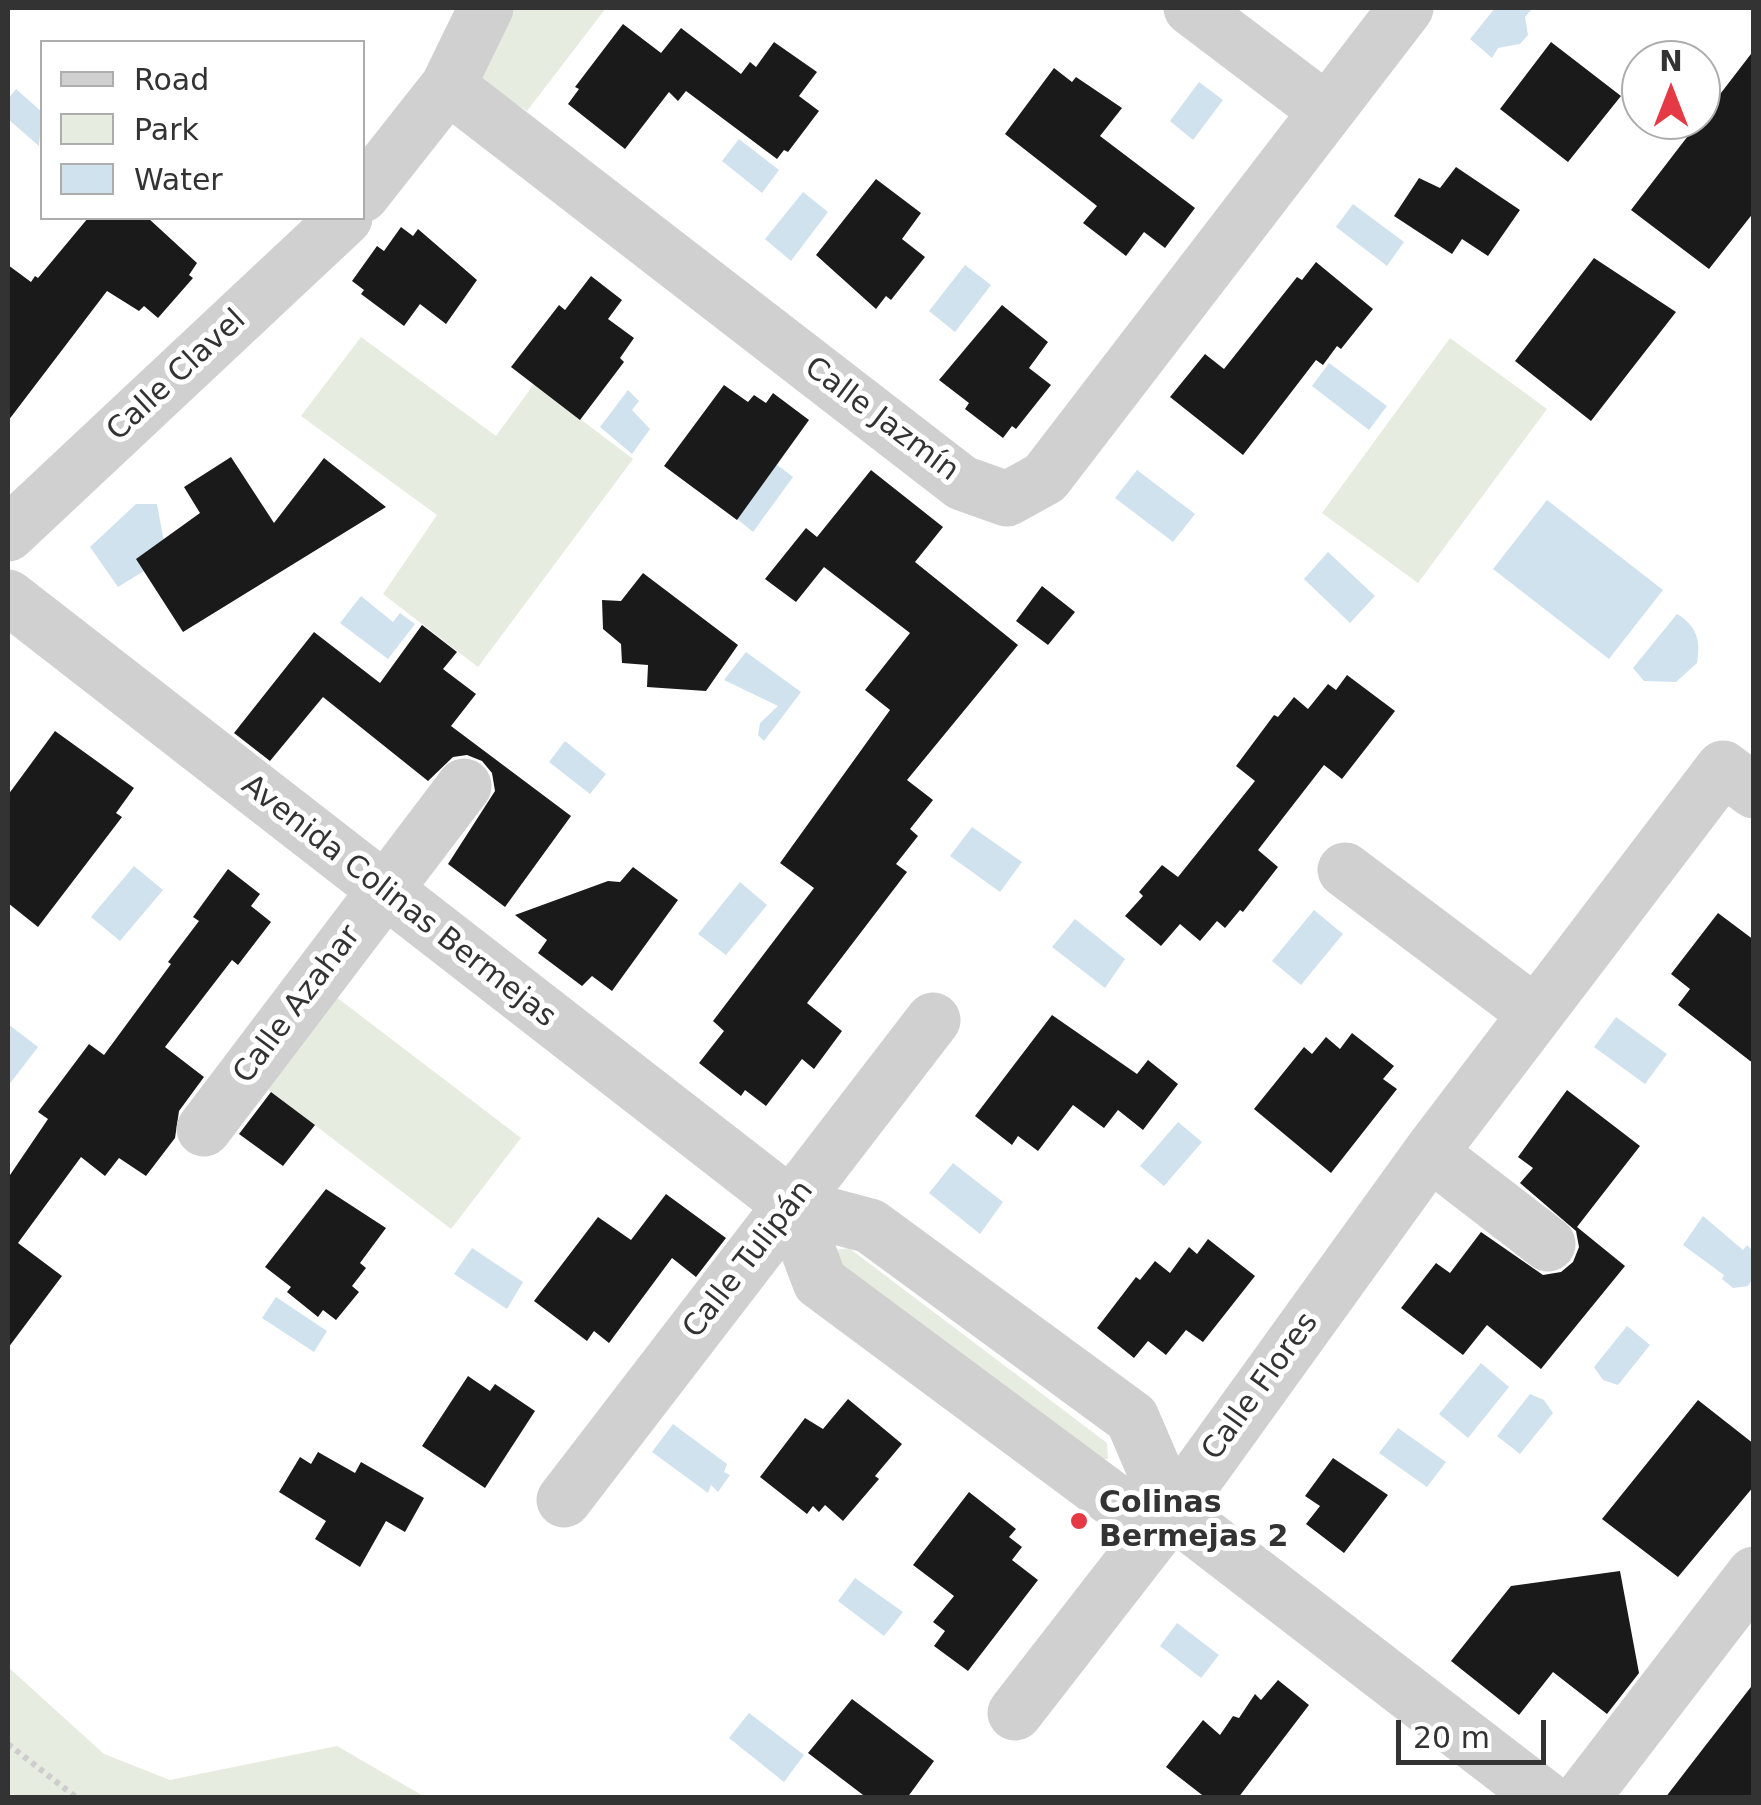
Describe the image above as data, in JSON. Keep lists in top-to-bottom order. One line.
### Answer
{"streets":{"street":["Calle Clavel","Calle Jazmín","Avenida Colinas Bermejas","Calle Azahar","Calle Tulipán","Calle Flores"]},"crossings":[["Avenida Colinas Bermejas","Calle Azahar"],["Avenida Colinas Bermejas","Calle Tulipán"],["Avenida Colinas Bermejas","Calle Flores"]],"places":["Colinas Bermejas 2"],"legend":["Road","Park","Water"],"scale_bar":"20 m","north":"top"}
